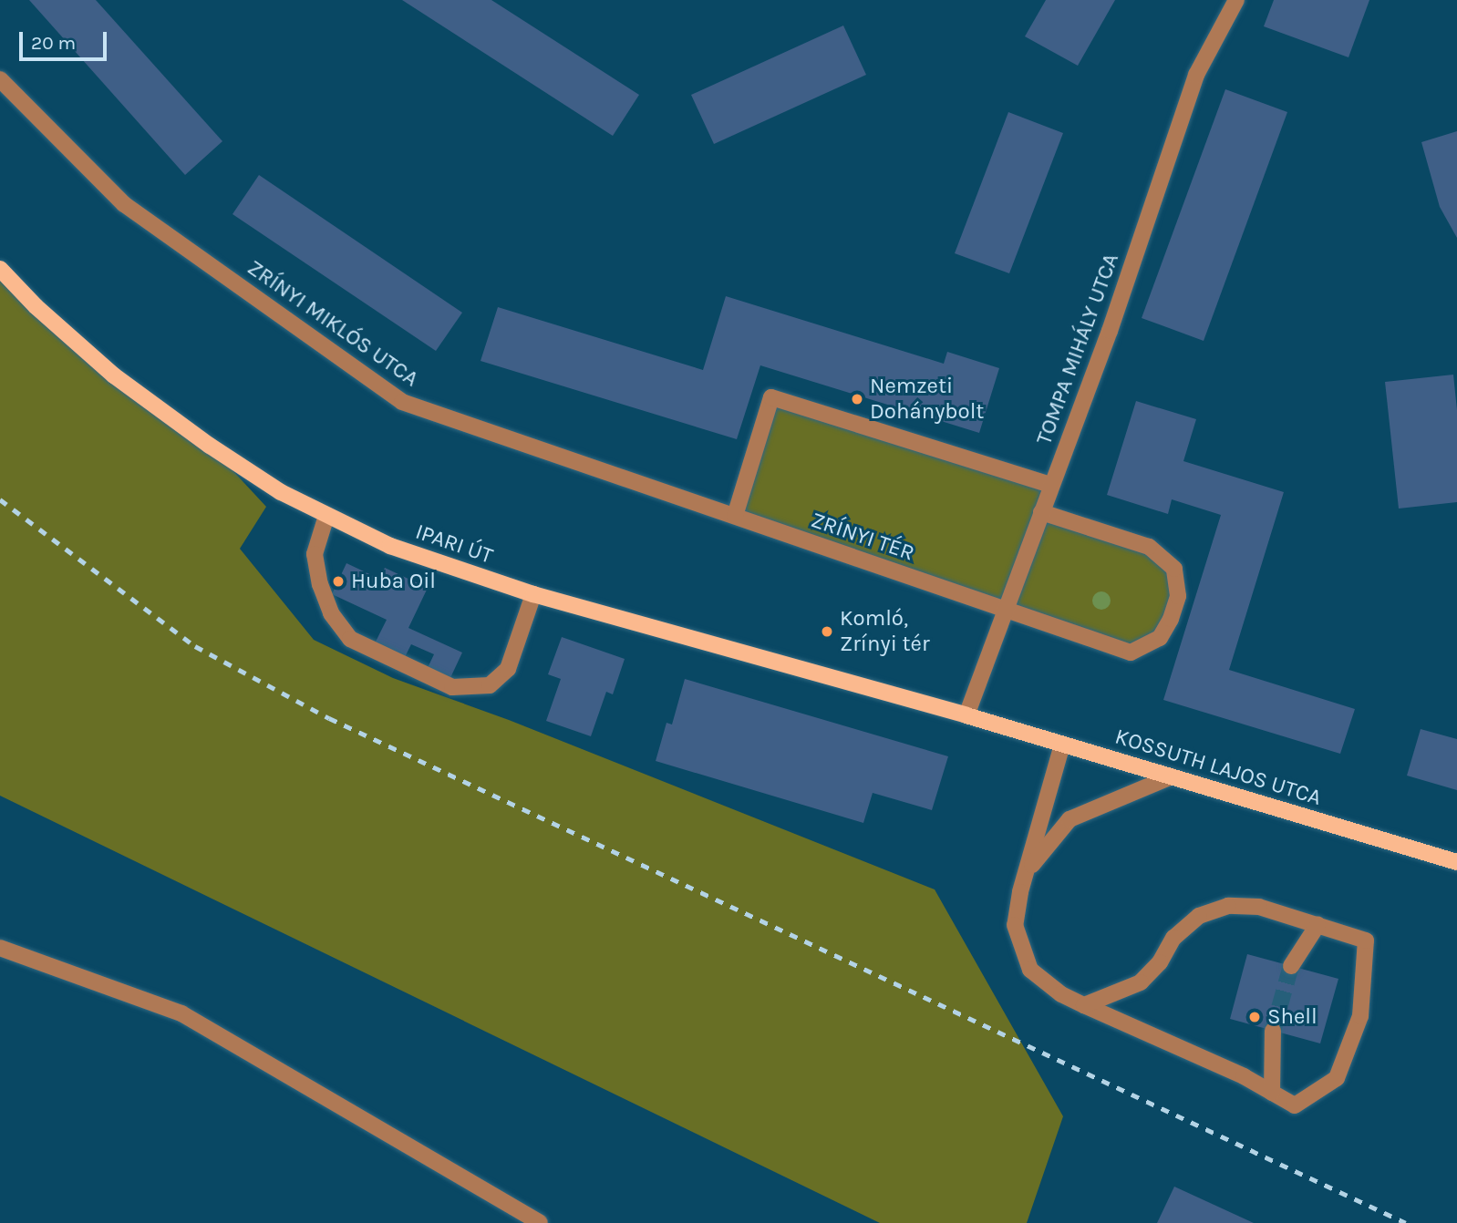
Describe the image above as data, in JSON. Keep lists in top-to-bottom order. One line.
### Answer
{"streets":{"main road":["IPARI ÚT","KOSSUTH LAJOS UTCA"],"street":["ZRÍNYI MIKLÓS UTCA","TOMPA MIHÁLY UTCA","ZRÍNYI TÉR"]},"crossings":[["ZRÍNYI MIKLÓS UTCA","ZRÍNYI TÉR"],["TOMPA MIHÁLY UTCA","ZRÍNYI TÉR"],["TOMPA MIHÁLY UTCA","IPARI ÚT"],["TOMPA MIHÁLY UTCA","KOSSUTH LAJOS UTCA"],["IPARI ÚT","KOSSUTH LAJOS UTCA"]],"places":["Nemzeti Dohánybolt","Huba Oil","Komló, Zrínyi tér","Shell"],"scale_bar":"20 m"}
